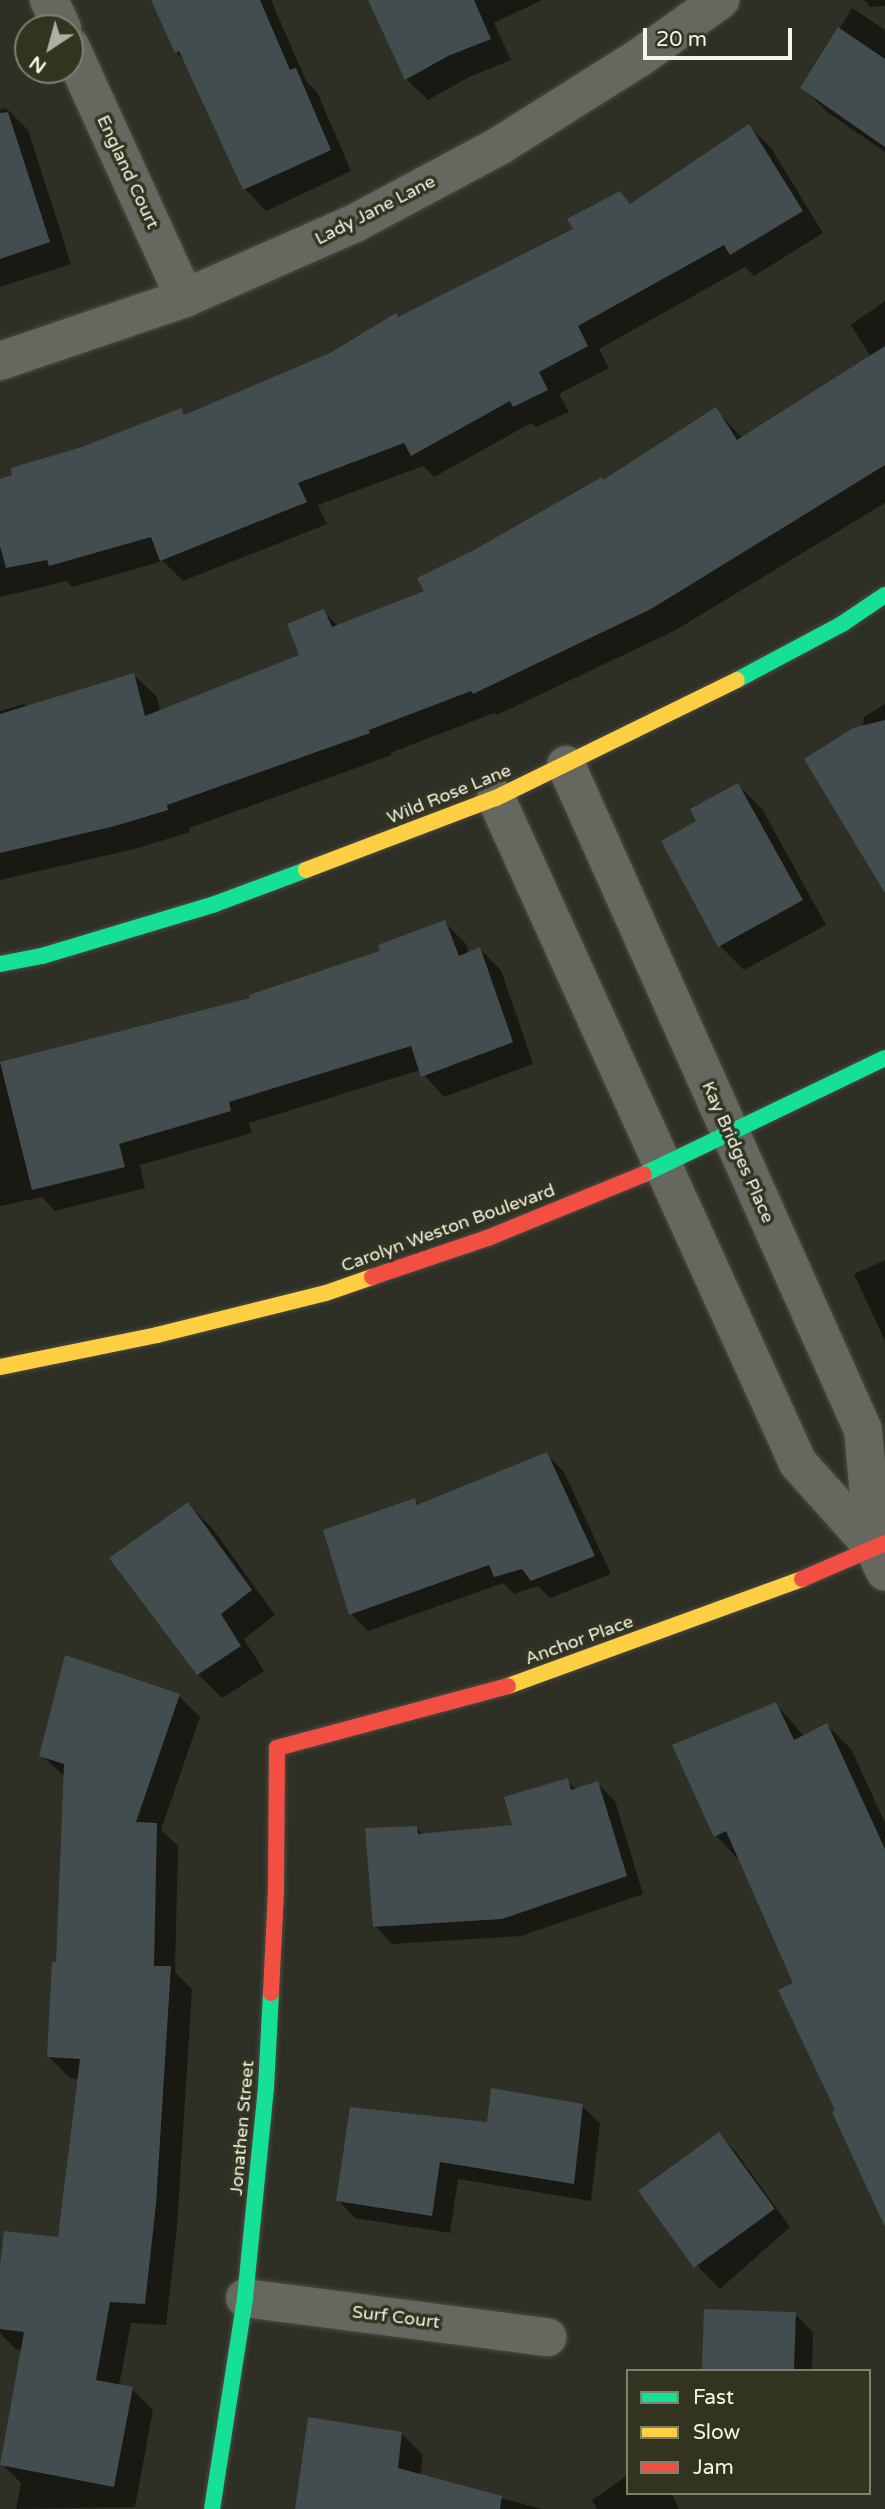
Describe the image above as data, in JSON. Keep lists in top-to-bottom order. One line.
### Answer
{"streets":{"street":["England Court","Lady Jane Lane","Wild Rose Lane","Kay Bridges Place","Carolyn Weston Boulevard","Anchor Place","Jonathen Street","Surf Court"]},"crossings":[["England Court","Lady Jane Lane"],["Wild Rose Lane","Kay Bridges Place"],["Kay Bridges Place","Carolyn Weston Boulevard"],["Kay Bridges Place","Anchor Place"],["Anchor Place","Jonathen Street"],["Jonathen Street","Surf Court"]],"legend":["Fast","Slow","Jam"],"scale_bar":"20 m","north":"bottom left"}
